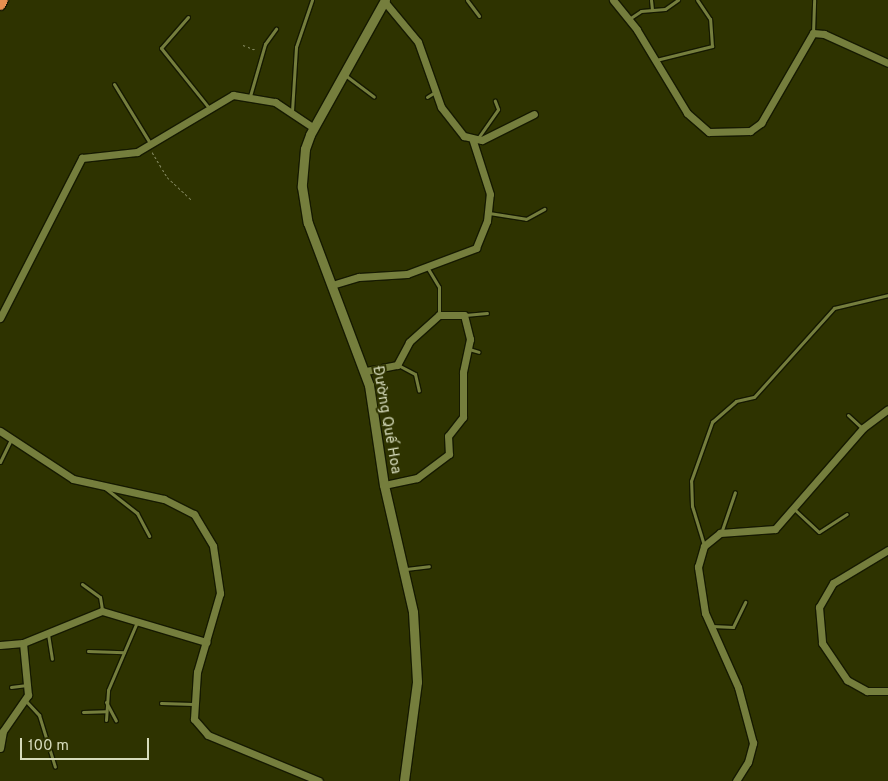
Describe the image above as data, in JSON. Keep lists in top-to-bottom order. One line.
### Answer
{"streets":{"street":["Đường Quế Hoa"]},"scale_bar":"100 m"}
